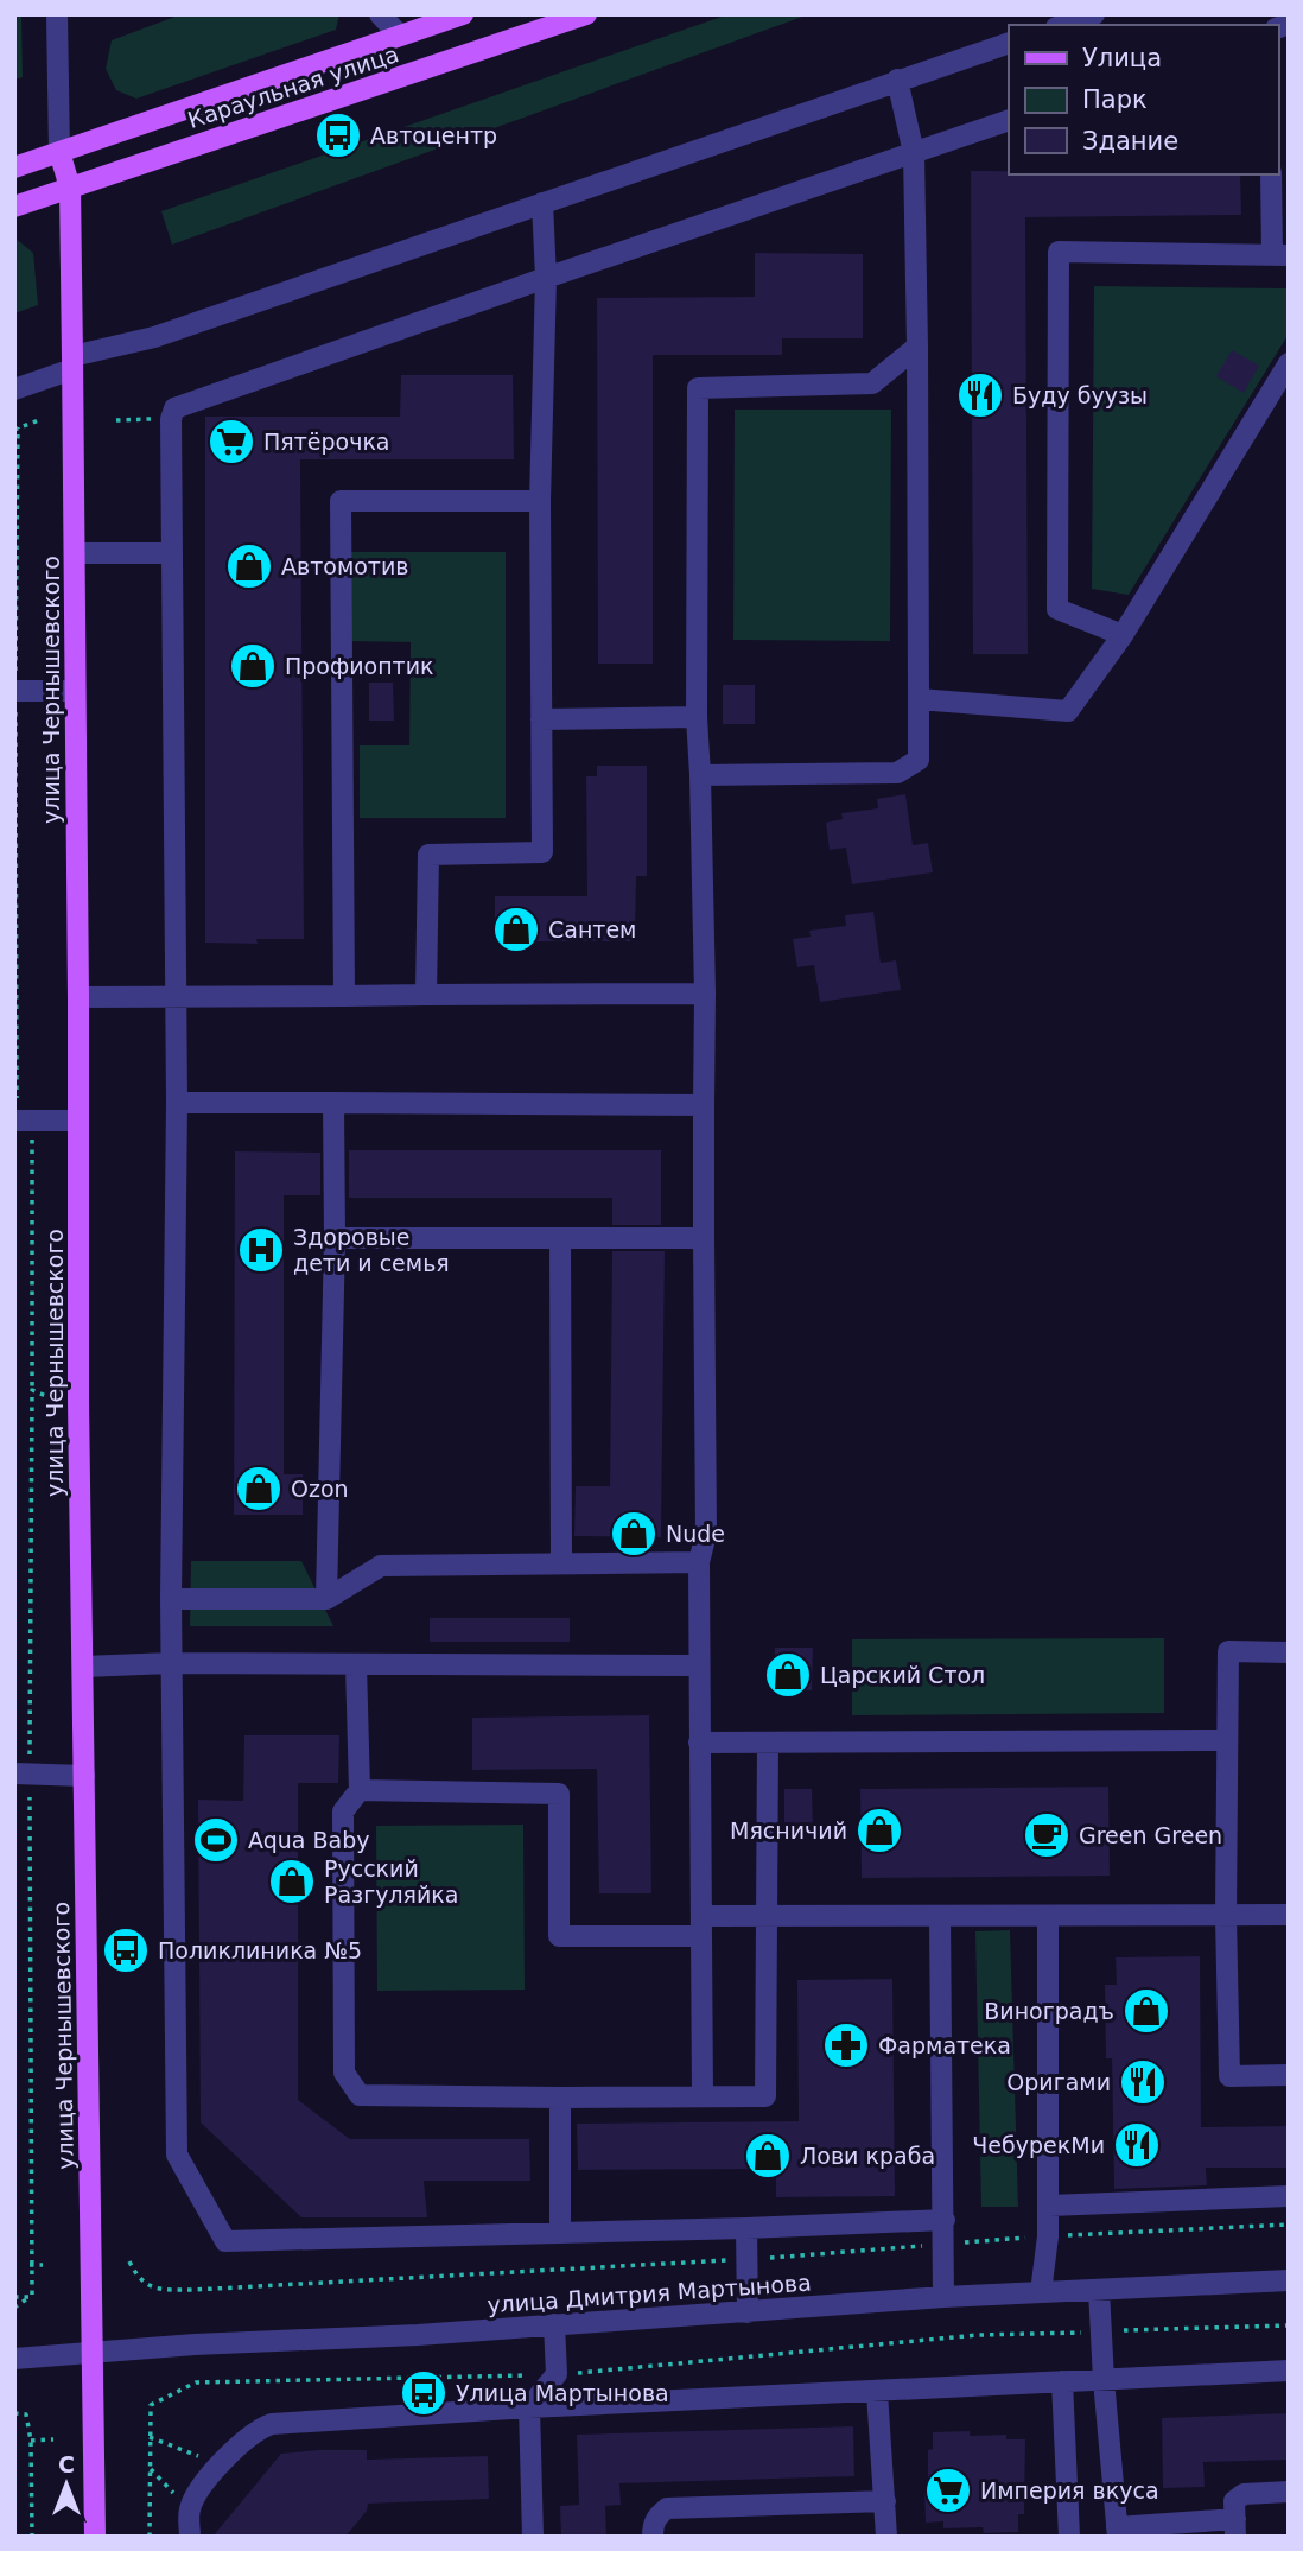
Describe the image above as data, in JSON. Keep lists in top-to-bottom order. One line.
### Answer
{"streets":{"main road":["Караульная улица","улица Чернышевского"],"street":["улица Дмитрия Мартынова"]},"crossings":[["Караульная улица","улица Чернышевского"],["улица Чернышевского","улица Дмитрия Мартынова"]],"places":{"bus stop":["Автоцентр","Поликлиника №5","Улица Мартынова"],"restaurant":["Буду буузы","Оригами","ЧебурекМи"],"supermarket":["Пятёрочка","Империя вкуса"],"shop":["Автомотив","Профиоптик","Сантем","Ozon","Nude","Царский Стол","Мясничий","Русский Разгуляйка","Виноградъ","Лови краба"],"hospital":["Здоровые дети и семья"],"cafe":["Green Green"],"sports":["Aqua Baby"],"pharmacy":["Фарматека"]},"legend":["Улица","Парк","Здание"],"north":"top"}
